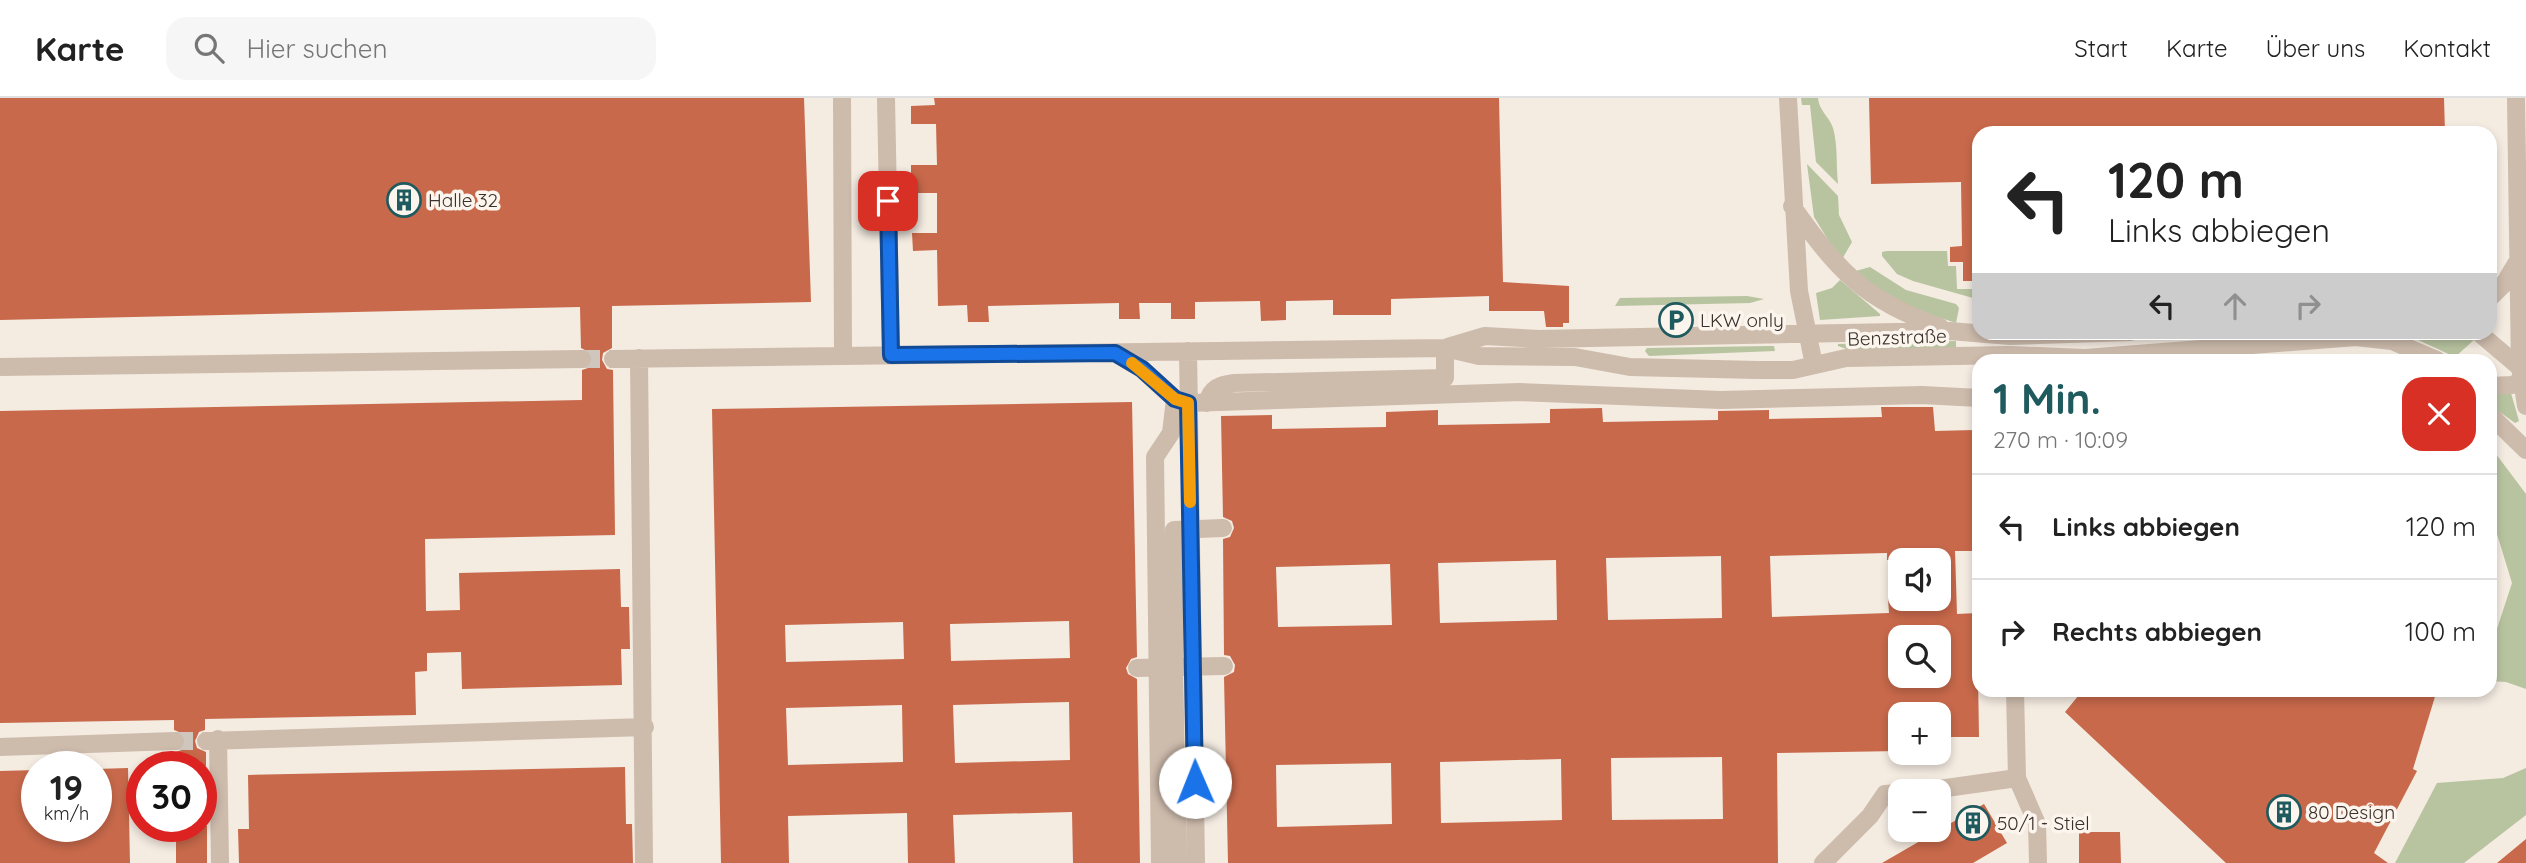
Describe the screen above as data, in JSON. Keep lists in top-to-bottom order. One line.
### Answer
{"streets":{"street":["Benzstraße"]},"places":{"building":["Halle 32","80 Design","50/1 - Stiel"],"parking":["LKW only"]},"page":{"header":"Karte","search":"Hier suchen","nav":["Start","Karte","Über uns","Kontakt"],"turn":["120 m","Links abbiegen"],"heading":["1 Min.","270 m · 10:09"],"list":[{"name":"Links abbiegen","value":"120 m"},{"name":"Rechts abbiegen","value":"100 m"}],"map_buttons":["+","−"],"speed":"19 km/h","limit":"30"}}
